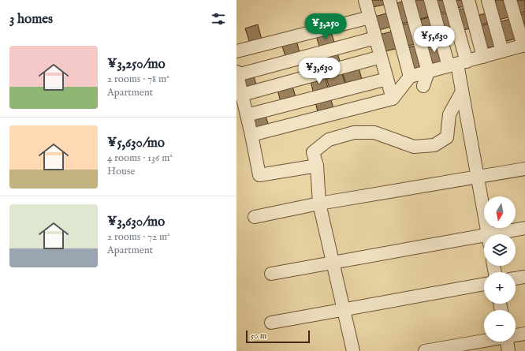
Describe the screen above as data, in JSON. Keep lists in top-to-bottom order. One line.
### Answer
{"scale_bar":"50 m","north":"bottom","page":{"heading":"3 homes","price":["¥3,250","¥5,630","¥3,630"],"list":[{"name":"¥3,250/mo","note":"2 rooms · 78 m² · Apartment"},{"name":"¥5,630/mo","note":"4 rooms · 136 m² · House"},{"name":"¥3,630/mo","note":"2 rooms · 72 m² · Apartment"}],"map_buttons":["+","−"],"scale":"50 m"}}
